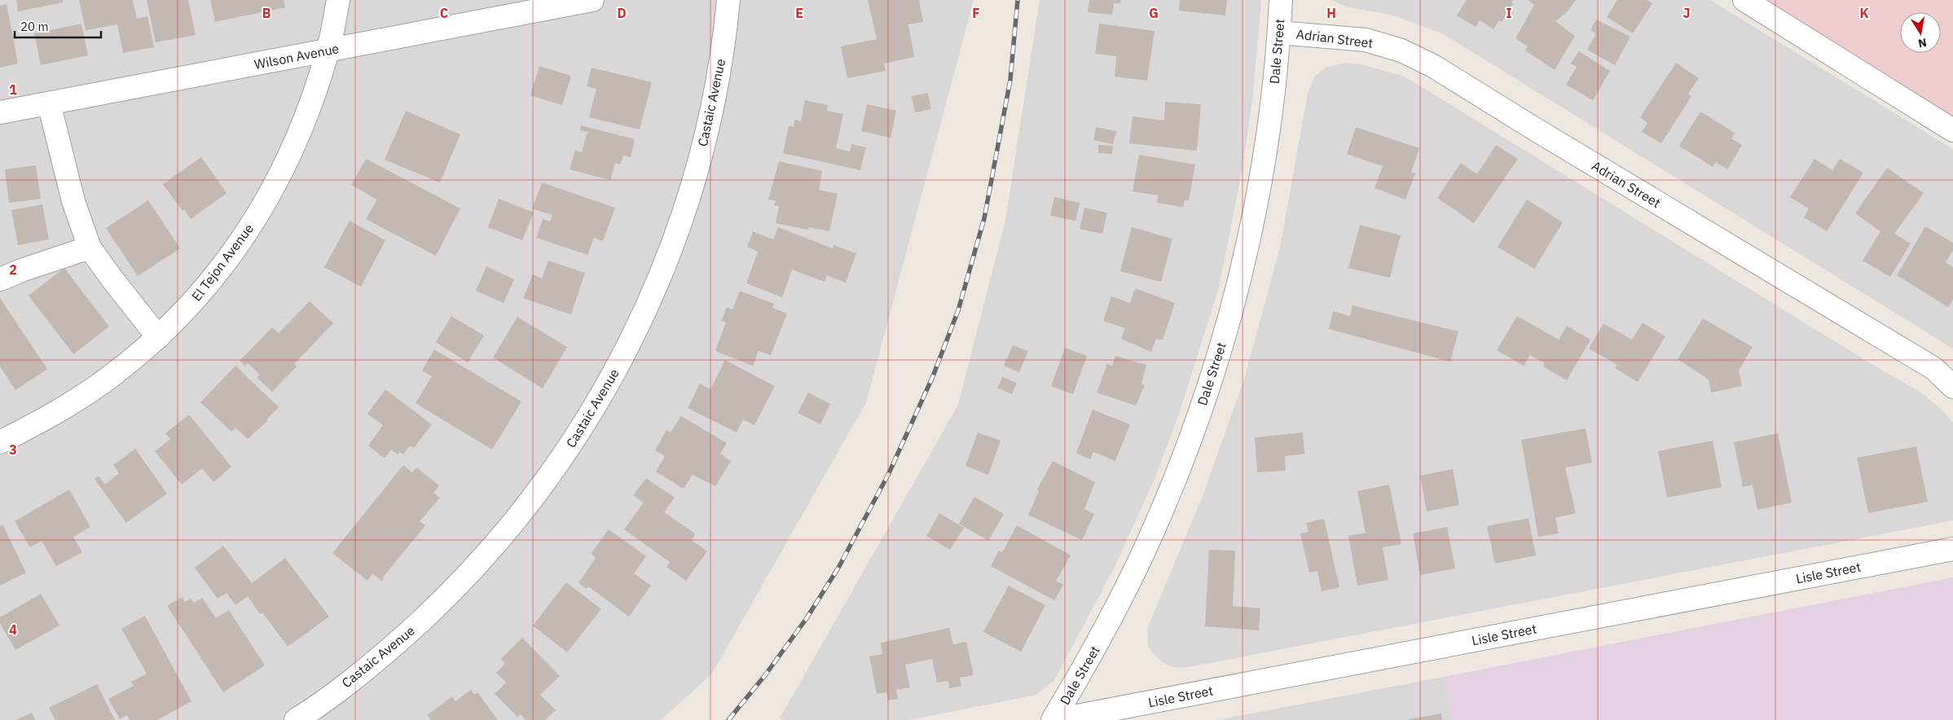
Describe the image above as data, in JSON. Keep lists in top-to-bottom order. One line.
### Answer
{"streets":{"street":["Adrian Street","Dale Street","Wilson Avenue","Castaic Avenue","El Tejon Avenue","Lisle Street"]},"crossings":[["Adrian Street","Dale Street"],["Dale Street","Lisle Street"],["Wilson Avenue","El Tejon Avenue"]],"scale_bar":"20 m","north":"bottom","grid":{"columns":["B","C","D","E","F","G","H","I","J","K"],"rows":["1","2","3","4"]}}
